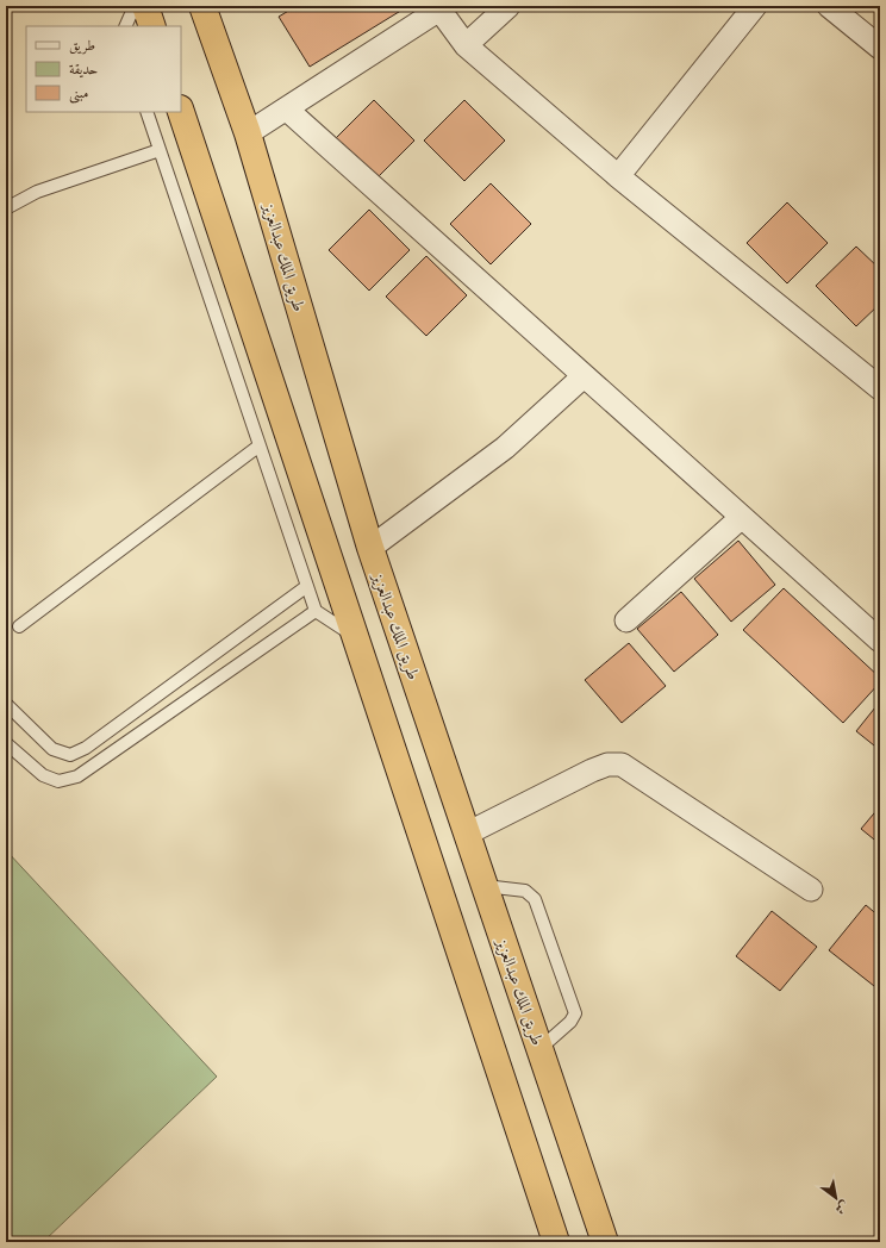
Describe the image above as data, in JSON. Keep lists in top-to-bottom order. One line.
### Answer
{"streets":{"highway":["طريق الملك عبدالعزيز"]},"legend":["طريق","حديقة","مبنى"],"north":"bottom right"}
